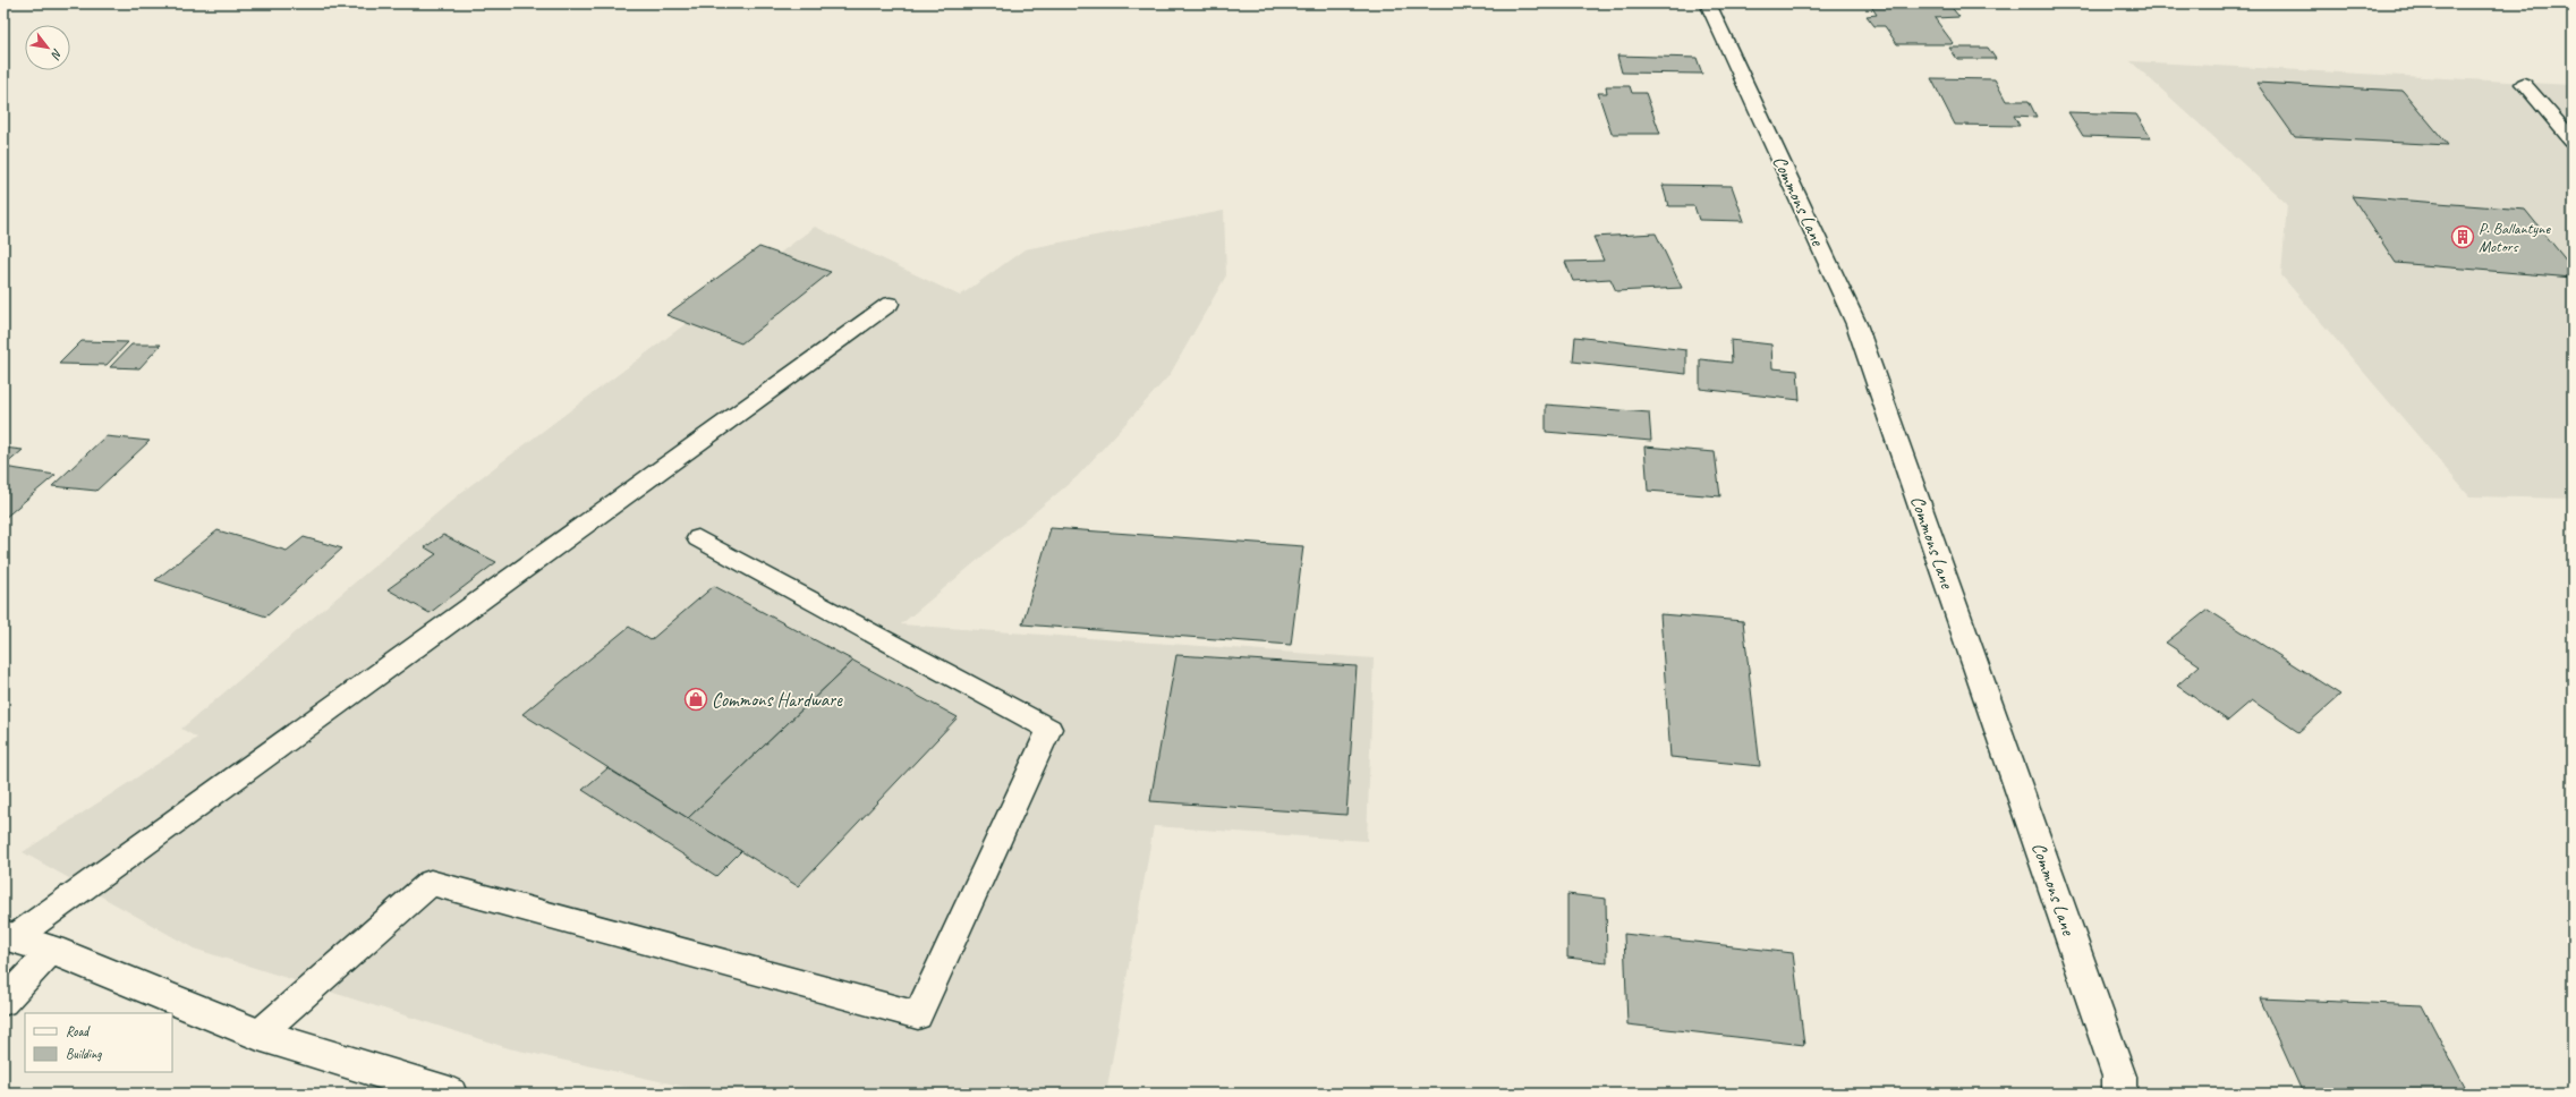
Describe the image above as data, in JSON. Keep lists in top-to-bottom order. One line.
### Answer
{"streets":{"street":["Commons Lane"]},"places":{"building":["P. Ballantyne Motors"],"shop":["Commons Hardware"]},"legend":["Road","Building"],"north":"bottom right"}
